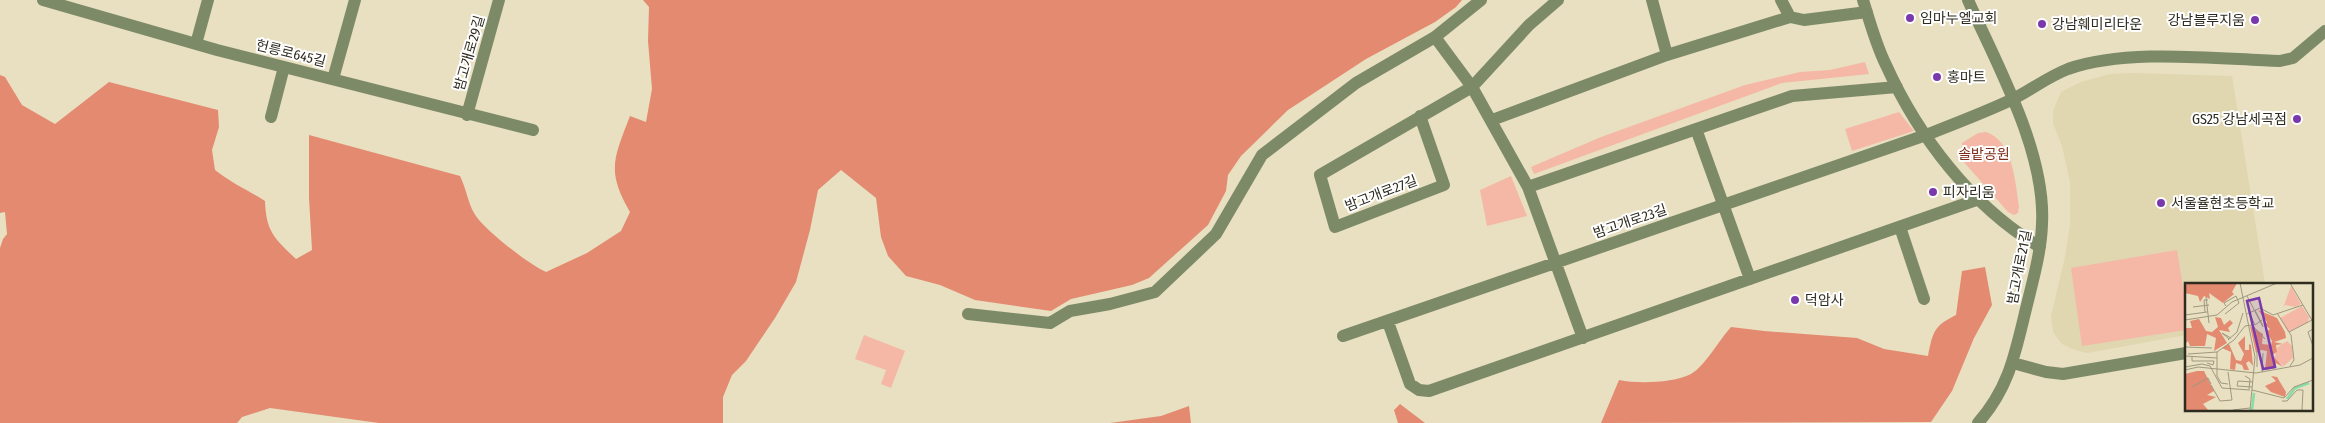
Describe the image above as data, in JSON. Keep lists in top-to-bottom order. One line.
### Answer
{"streets":{"street":["헌릉로645길","밤고개로29길","밤고개로27길","밤고개로23길","밤고개로21길"]},"crossings":[["헌릉로645길","밤고개로29길"],["밤고개로23길","밤고개로21길"]],"parks":["솔밭공원"],"places":["임마누엘교회","강남블루지움","강남훼미리타운","홍마트","GS25 강남세곡점","피자리움","서울율현초등학교","덕암사"]}
